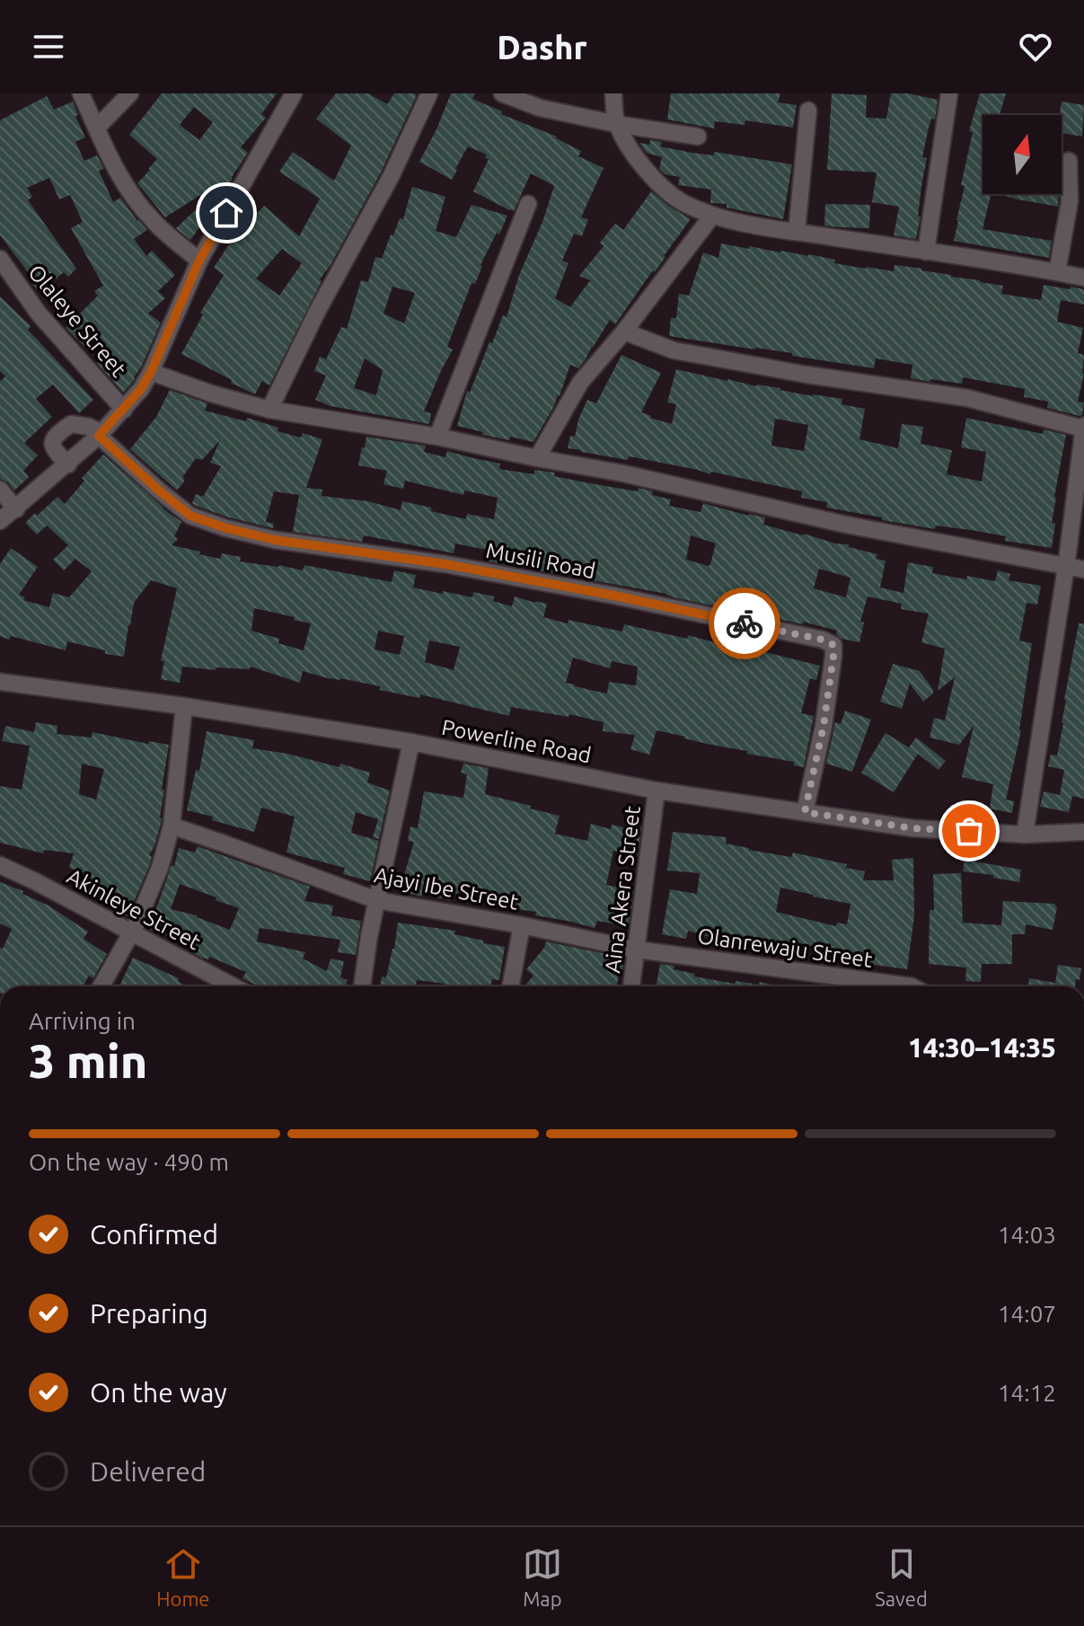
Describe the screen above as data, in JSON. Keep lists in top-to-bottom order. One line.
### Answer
{"streets":{"street":["Olaleye Street","Musili Road","Powerline Road","Ajayi Ibe Street","Aina Akera Street","Akinleye Street","Olanrewaju Street"]},"crossings":[["Musili Road","Powerline Road"],["Powerline Road","Aina Akera Street"],["Ajayi Ibe Street","Aina Akera Street"],["Ajayi Ibe Street","Olanrewaju Street"],["Aina Akera Street","Olanrewaju Street"]],"north":"top","page":{"header":"Dashr","heading":["3 min","Arriving in","14:30–14:35"],"bar":"On the way · 490 m","list":[["Confirmed","14:03"],["Preparing","14:07"],["On the way","14:12"],"Delivered"],"tabs":["Home","Map","Saved"]}}
